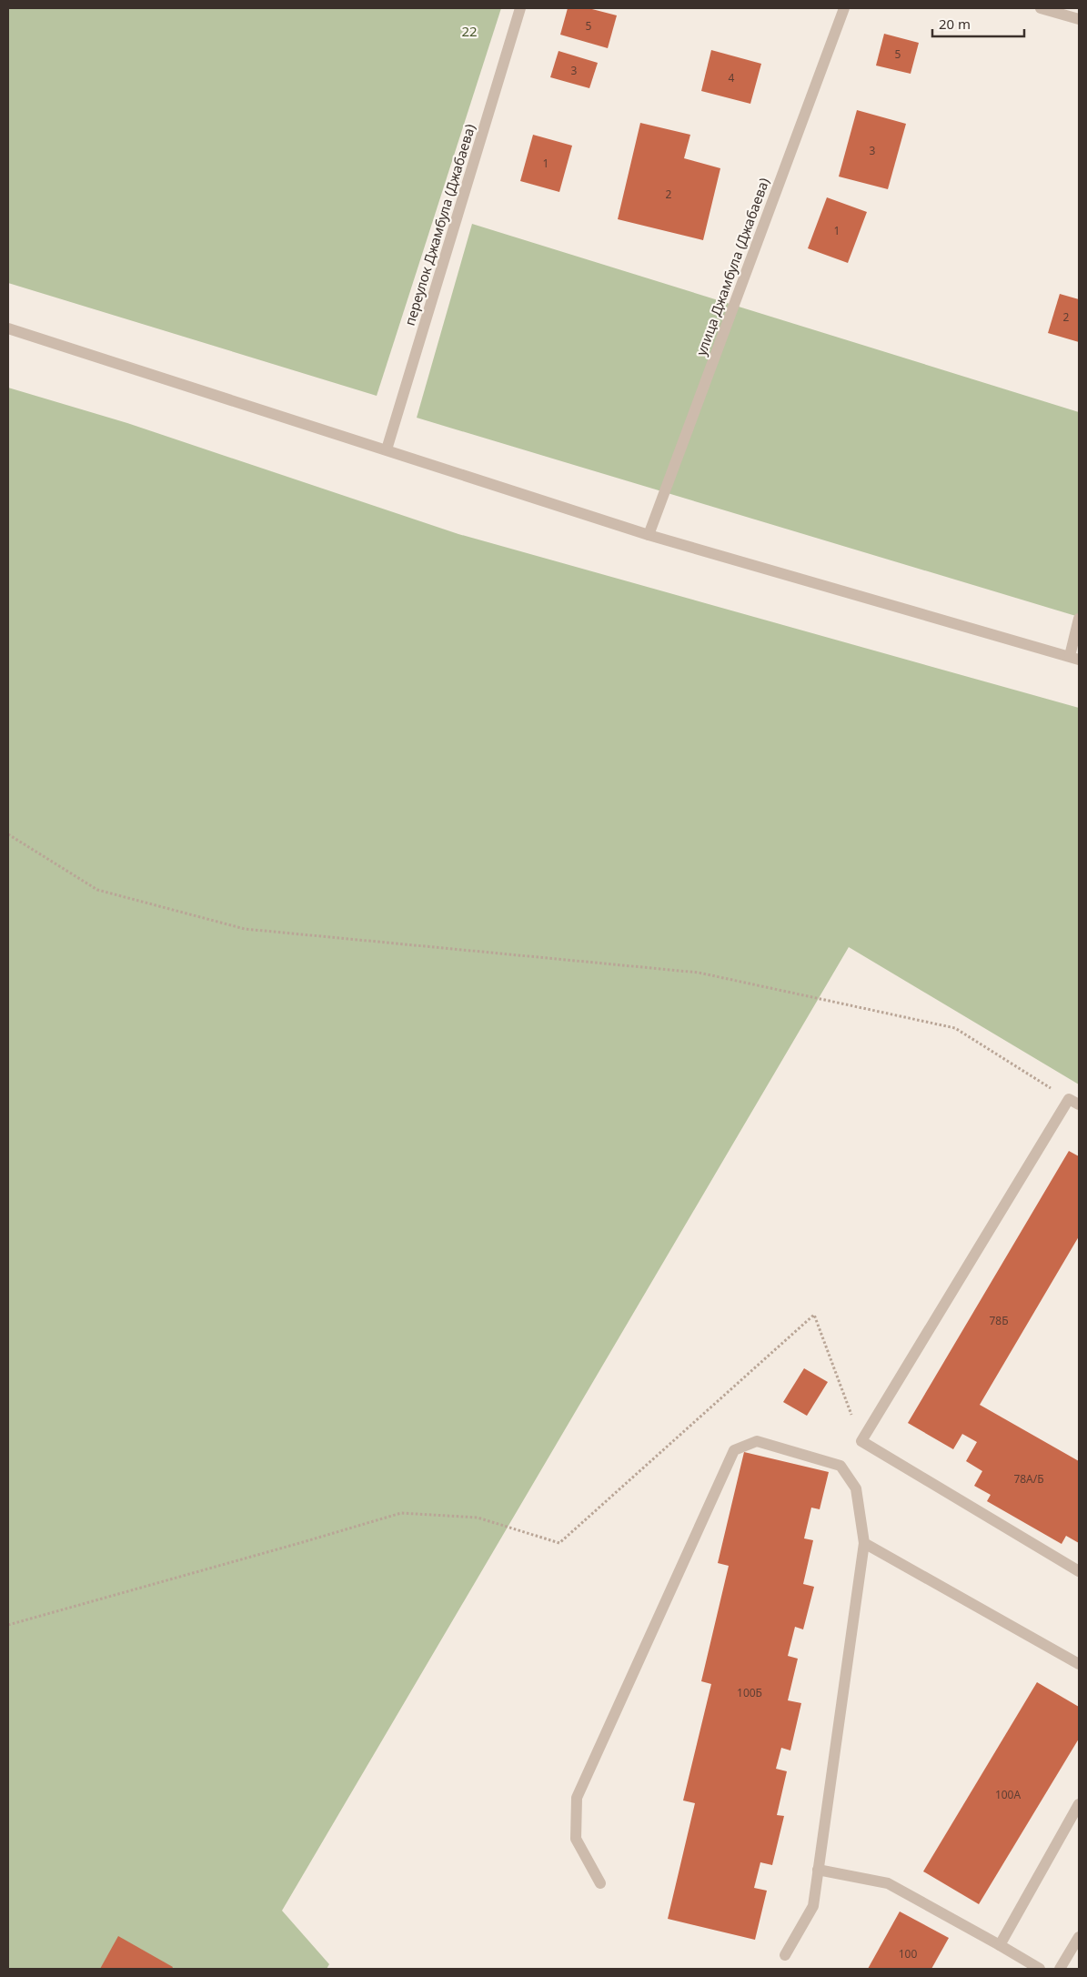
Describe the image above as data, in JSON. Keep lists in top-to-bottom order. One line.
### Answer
{"streets":{"street":["переулок Джамбула (Джабаева)","улица Джамбула (Джабаева)"]},"parks":["22"],"house_numbers":["5","5","3","4","3","1","2","1","2","78Б","78А/Б","100Б","100А","100"],"scale_bar":"20 m"}
